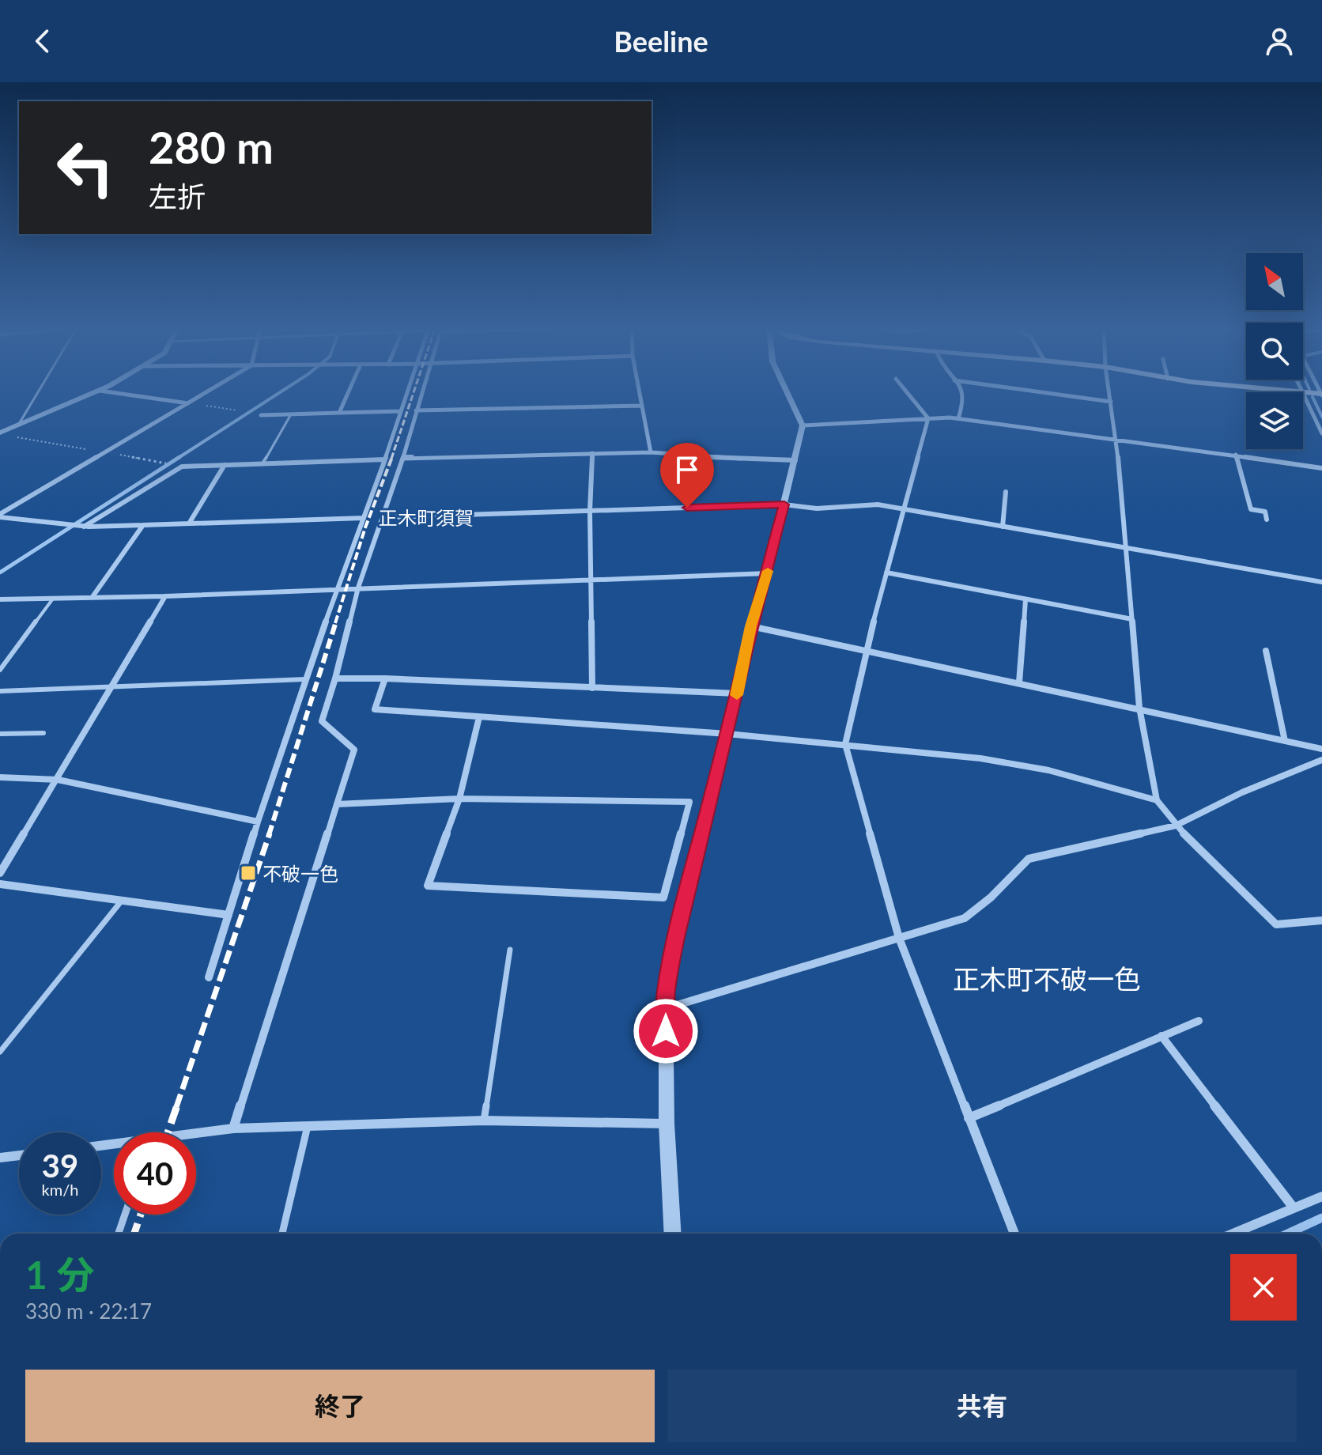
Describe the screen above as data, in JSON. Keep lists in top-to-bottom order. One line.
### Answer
{"districts":["正木町須賀","正木町不破一色"],"places":{"transit":["不破一色"]},"north":"top left","page":{"header":"Beeline","turn":["280 m","左折"],"speed":"39 km/h","limit":"40","heading":["1 分","330 m · 22:17"],"buttons":["終了","共有"]}}
